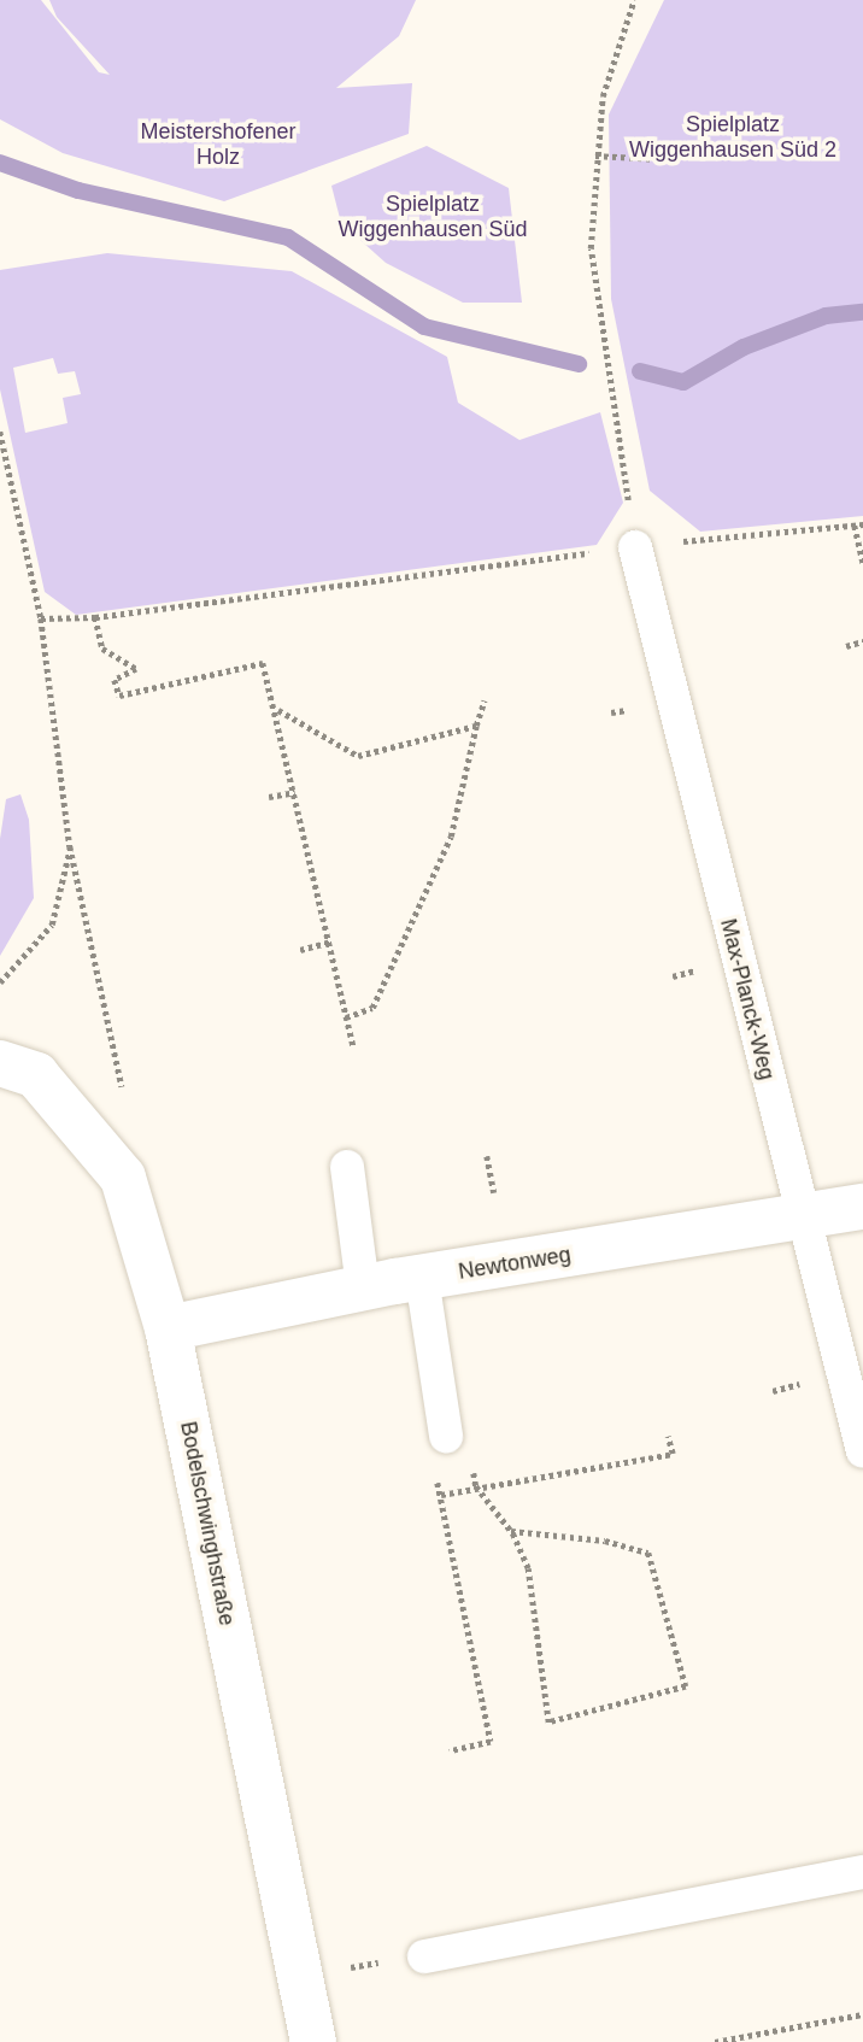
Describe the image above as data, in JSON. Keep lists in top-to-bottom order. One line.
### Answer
{"streets":{"street":["Newtonweg","Bodelschwinghstraße"],"lane":["Max-Planck-Weg"]},"crossings":[["Max-Planck-Weg","Newtonweg"],["Newtonweg","Bodelschwinghstraße"]],"parks":["Spielplatz Wiggenhausen Süd 2","Meistershofener Holz","Spielplatz Wiggenhausen Süd"]}
